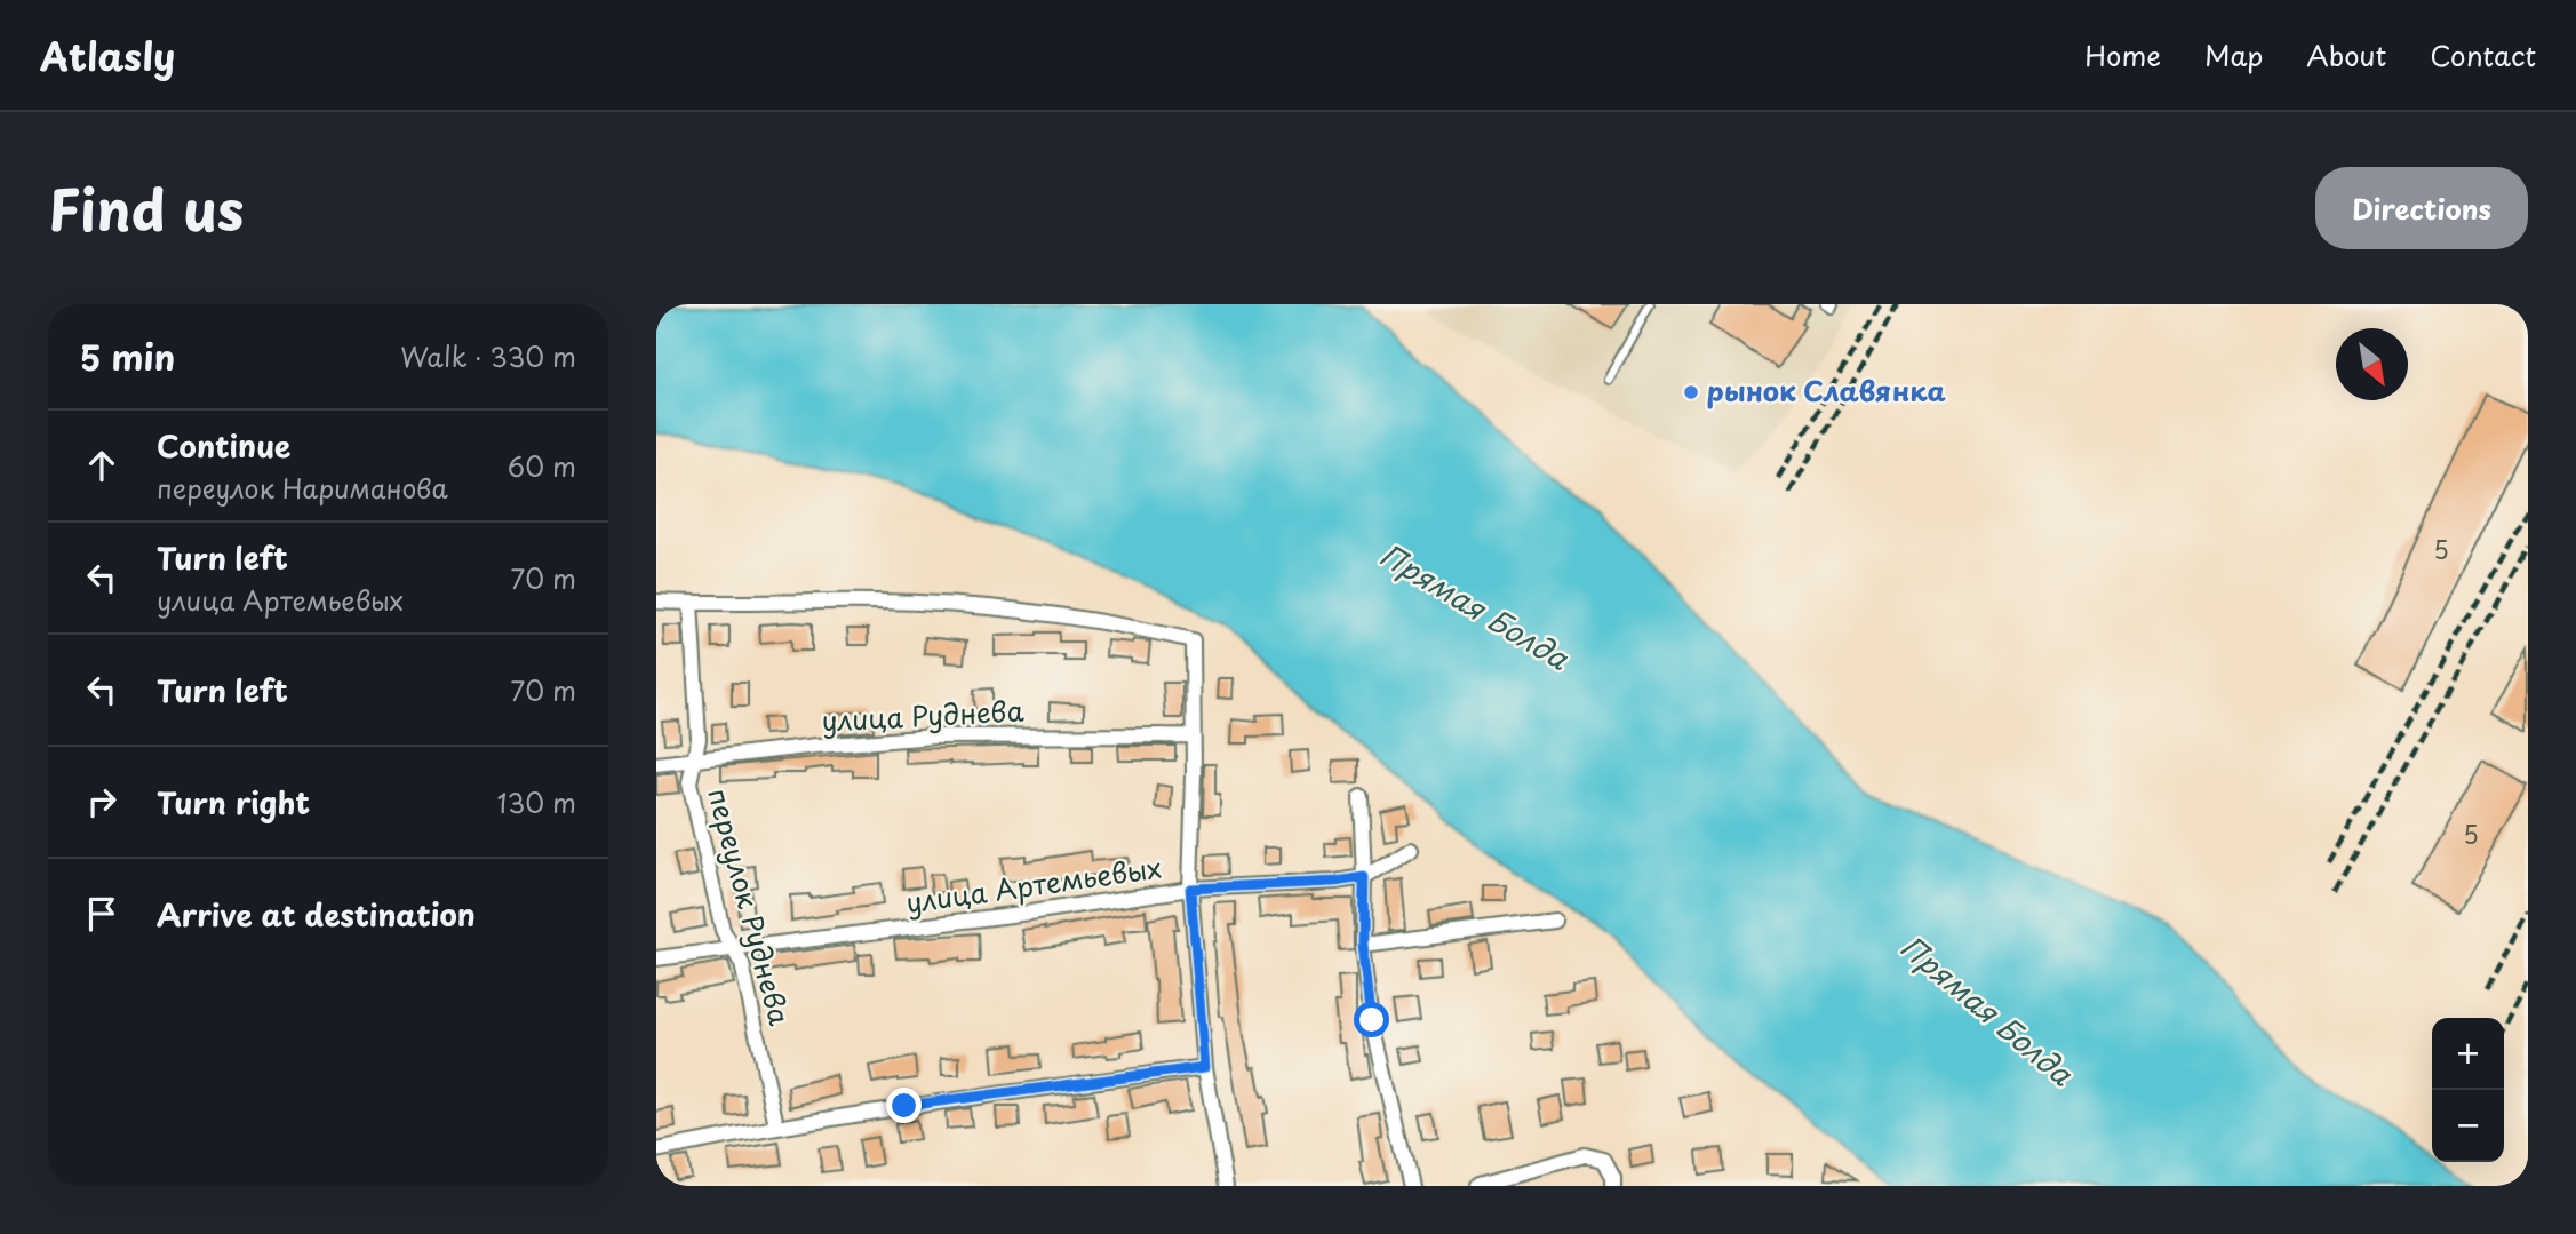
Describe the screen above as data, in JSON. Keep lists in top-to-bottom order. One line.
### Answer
{"streets":{"street":["улица Руднева","улица Артемьевых","переулок Руднева"]},"crossings":[["улица Руднева","переулок Руднева"],["улица Артемьевых","переулок Руднева"]],"water":["Прямая Болда"],"places":["рынок Славянка"],"house_numbers":["5","5"],"north":"bottom right","page":{"header":"Atlasly","nav":["Home","Map","About","Contact"],"title":"Find us","buttons":"Directions","heading":["5 min","Walk · 330 m"],"list":[["Continue","переулок Нариманова","60 m"],["Turn left","улица Артемьевых","70 m"],["Turn left","70 m"],["Turn right","130 m"],"Arrive at destination"],"map_buttons":["+","−"]}}
